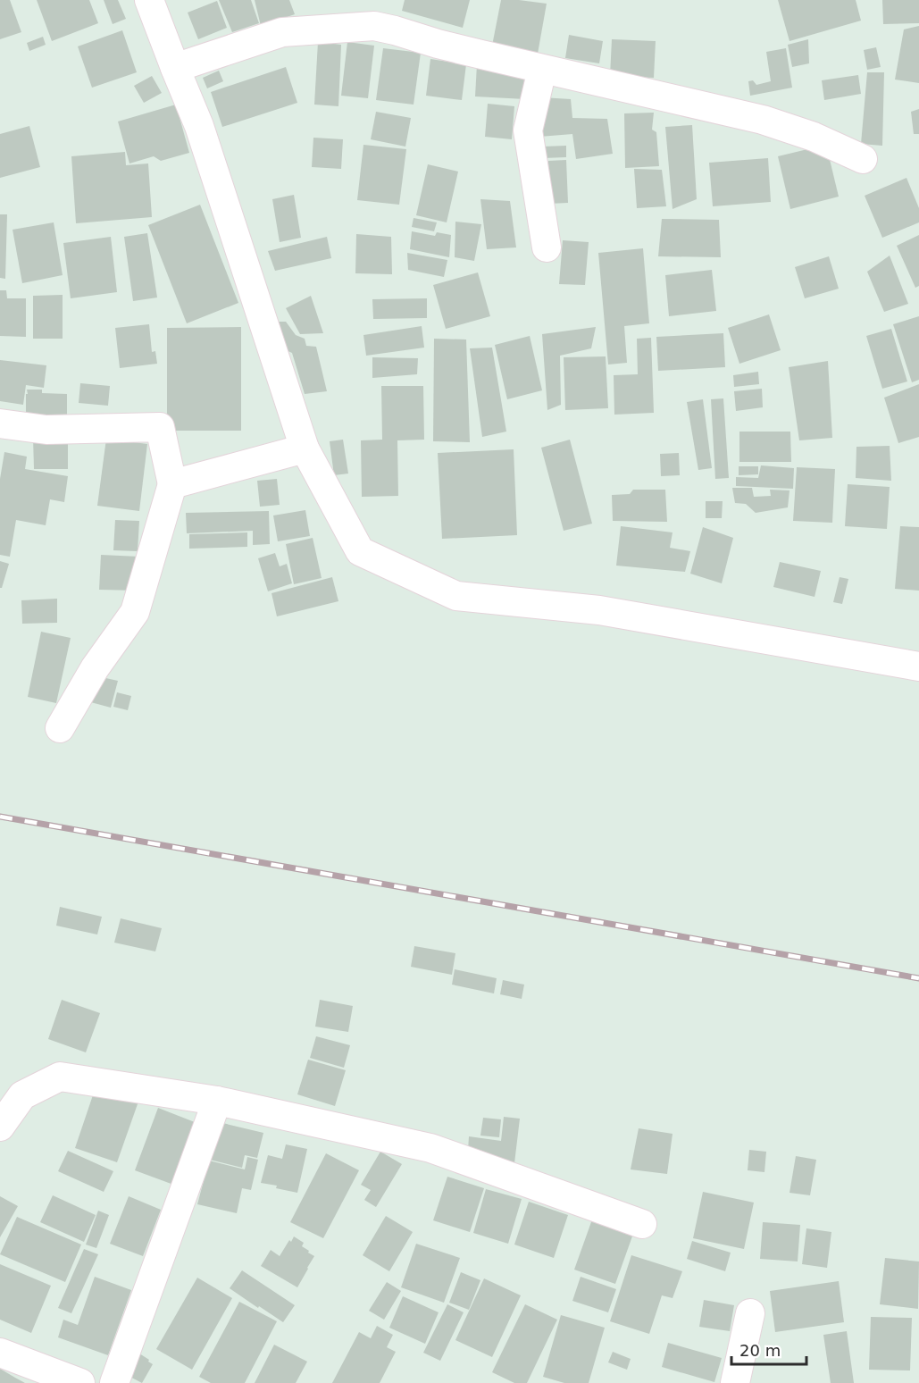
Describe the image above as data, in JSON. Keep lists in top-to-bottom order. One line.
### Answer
{"scale_bar":"20 m"}
